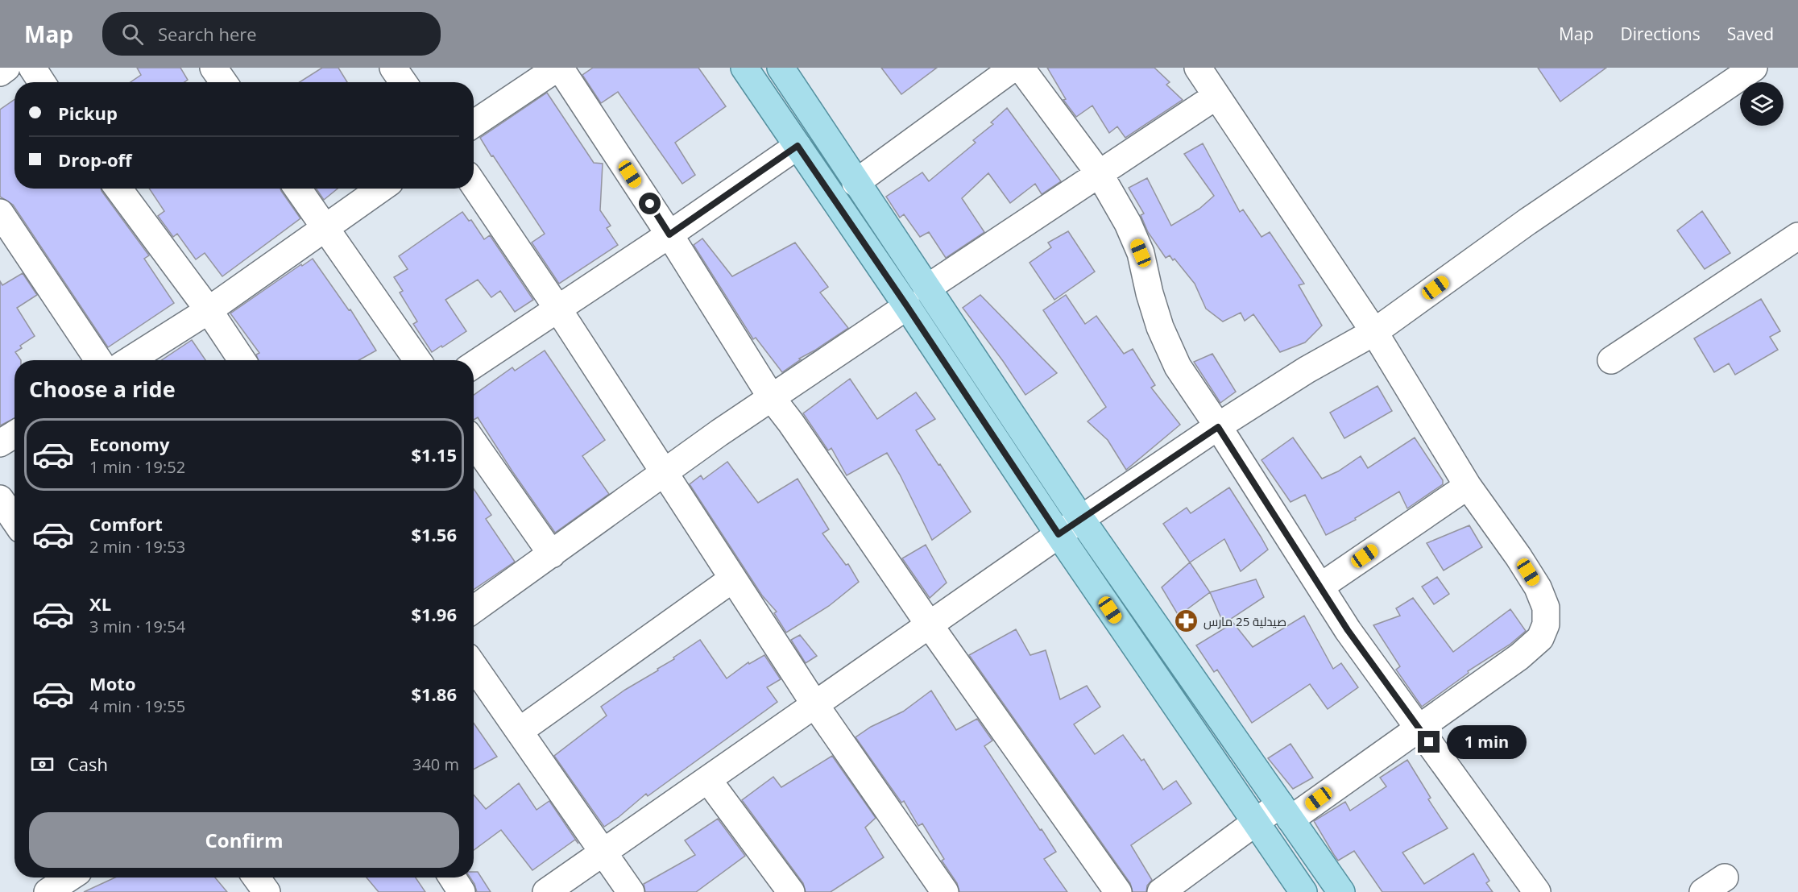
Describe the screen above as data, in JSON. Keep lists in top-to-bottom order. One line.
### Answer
{"places":{"pharmacy":["صيدلية 25 مارس"]},"page":{"header":"Map","search":"Search here","nav":["Map","Directions","Saved"],"banner":["Pickup","Drop-off"],"heading":"Choose a ride","list":[{"name":"Economy","note":"1 min · 19:52","value":"$1.15"},{"name":"Comfort","note":"2 min · 19:53","value":"$1.56"},{"name":"XL","note":"3 min · 19:54","value":"$1.96"},{"name":"Moto","note":"4 min · 19:55","value":"$1.86"}],"bubble":"1 min","pay":["Cash","340 m"],"buttons":"Confirm"}}
